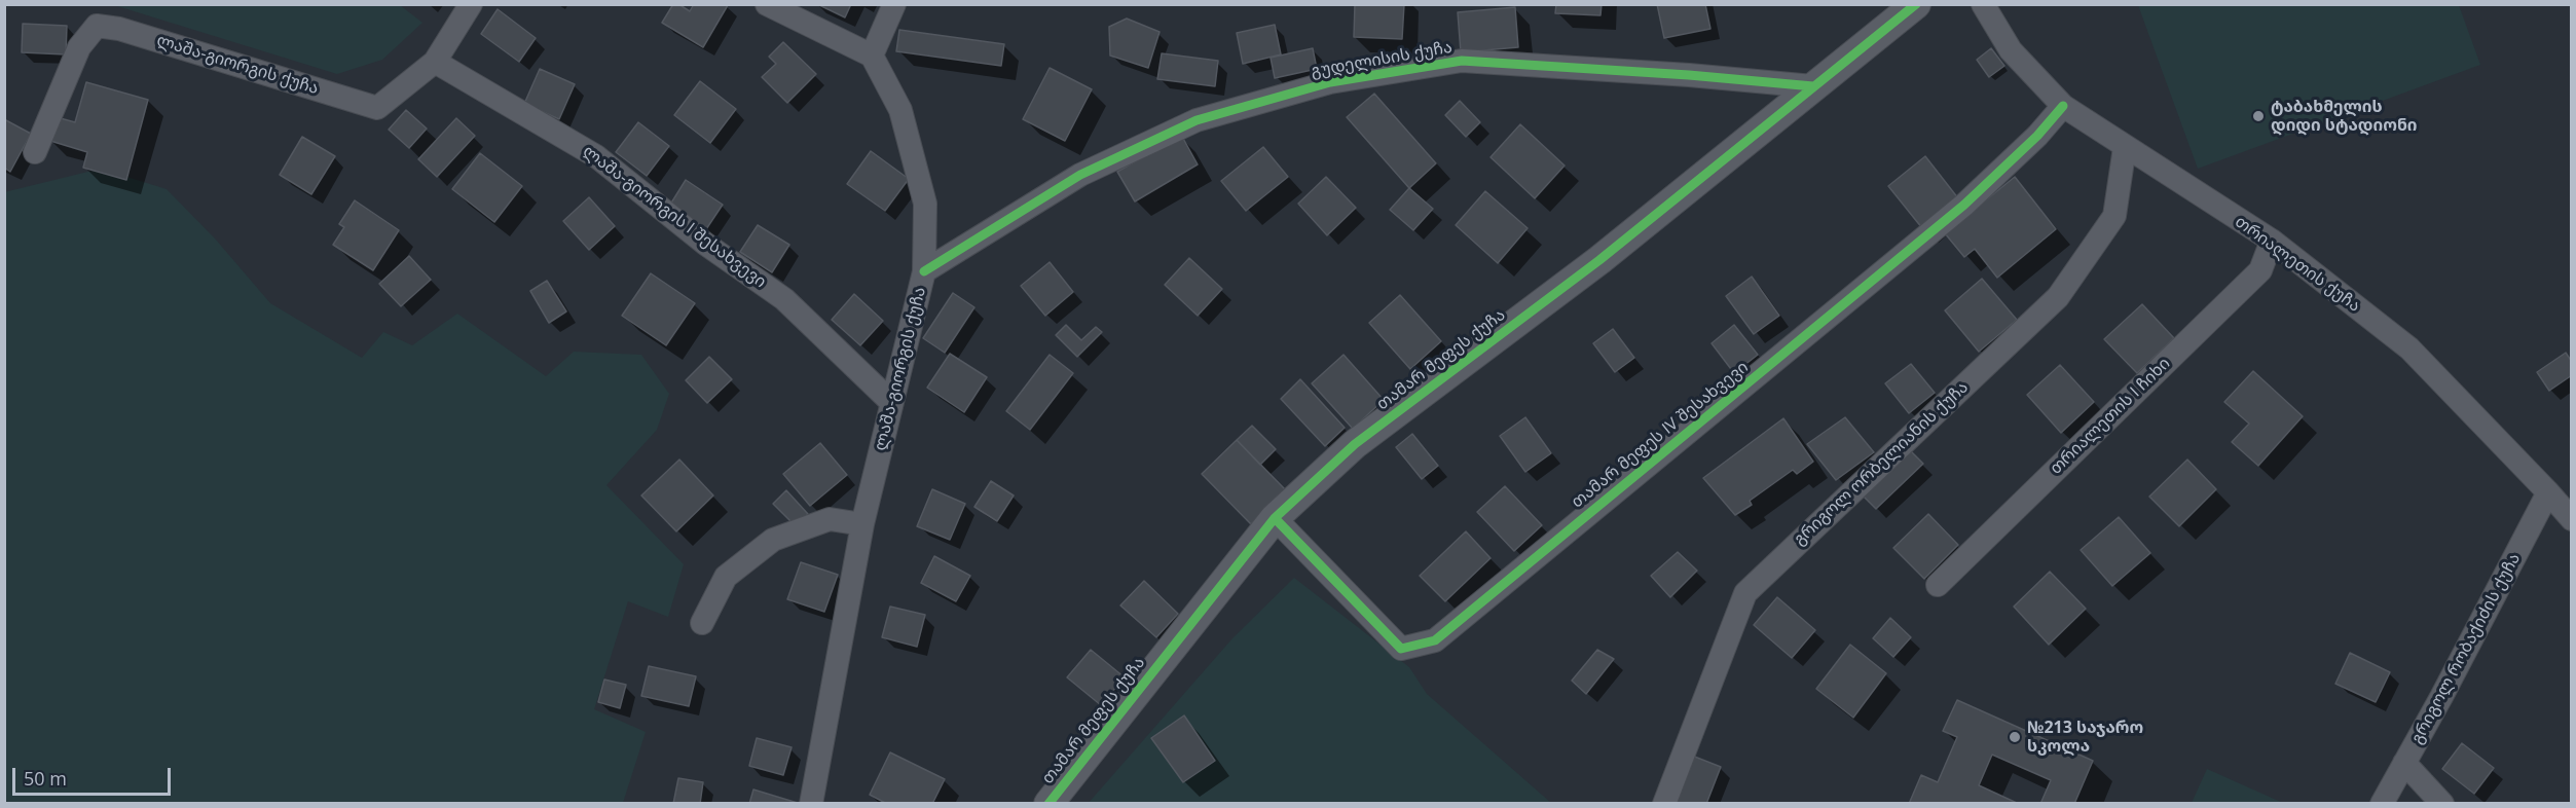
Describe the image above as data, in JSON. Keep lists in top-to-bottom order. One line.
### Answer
{"streets":{"street":["გუდელისის ქუჩა","ლაშა-გიორგის ქუჩა","ლაშა-გიორგის I შესახვევი","თრიალეთის ქუჩა","თამარ მეფეს ქუჩა","თრიალეთის I ჩიხი","თამარ მეფეს IV შესახვევი","გრიგოლ ორბელიანის ქუჩა","გრიგოლ რობაქიძის ქუჩა"]},"crossings":[["გუდელისის ქუჩა","ლაშა-გიორგის ქუჩა"],["გუდელისის ქუჩა","თამარ მეფეს ქუჩა"],["ლაშა-გიორგის ქუჩა","ლაშა-გიორგის I შესახვევი"],["თრიალეთის ქუჩა","თრიალეთის I ჩიხი"],["თრიალეთის ქუჩა","თამარ მეფეს IV შესახვევი"],["თრიალეთის ქუჩა","გრიგოლ ორბელიანის ქუჩა"],["თრიალეთის ქუჩა","გრიგოლ რობაქიძის ქუჩა"],["თამარ მეფეს ქუჩა","თამარ მეფეს IV შესახვევი"]],"places":["ტაბახმელის დიდი სტადიონი","№213 საჯარო სკოლა"],"scale_bar":"50 m"}
